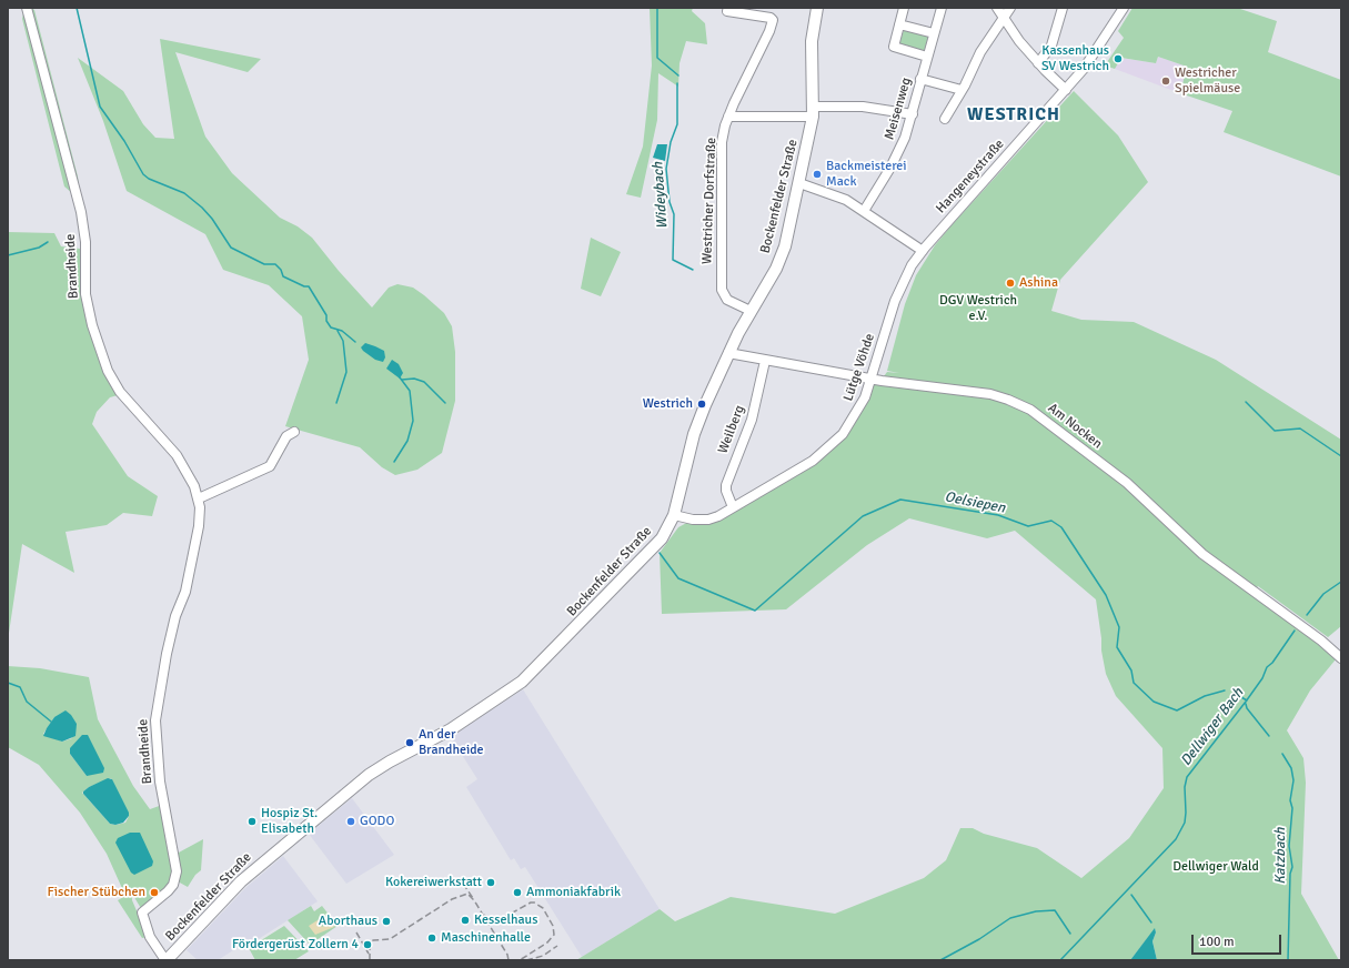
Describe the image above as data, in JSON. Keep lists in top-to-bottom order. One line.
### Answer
{"streets":{"main road":["Bockenfelder Straße"],"street":["Meisenweg","Hangeneystraße","Westricher Dorfstraße","Brandheide","Lütge Vöhde","Am Nocken","Weilberg"]},"crossings":[["Hangeneystraße","Lütge Vöhde"],["Bockenfelder Straße","Westricher Dorfstraße"],["Bockenfelder Straße","Brandheide"],["Bockenfelder Straße","Lütge Vöhde"],["Bockenfelder Straße","Am Nocken"],["Lütge Vöhde","Am Nocken"],["Lütge Vöhde","Weilberg"],["Am Nocken","Weilberg"]],"districts":["WESTRICH"],"water":["Wideybach","Oelsiepen","Dellwiger Bach","Katzbach"],"parks":["DGV Westrich e.V.","Dellwiger Wald"],"places":["Kassenhaus SV Westrich","Westricher Spielmäuse","Backmeisterei Mack","Ashina","Westrich","An der Brandheide","Hospiz St. Elisabeth","GODO","Kokereiwerkstatt","Fischer Stübchen","Ammoniakfabrik","Kesselhaus","Aborthaus","Maschinenhalle","Fördergerüst Zollern 4"],"scale_bar":"100 m"}
